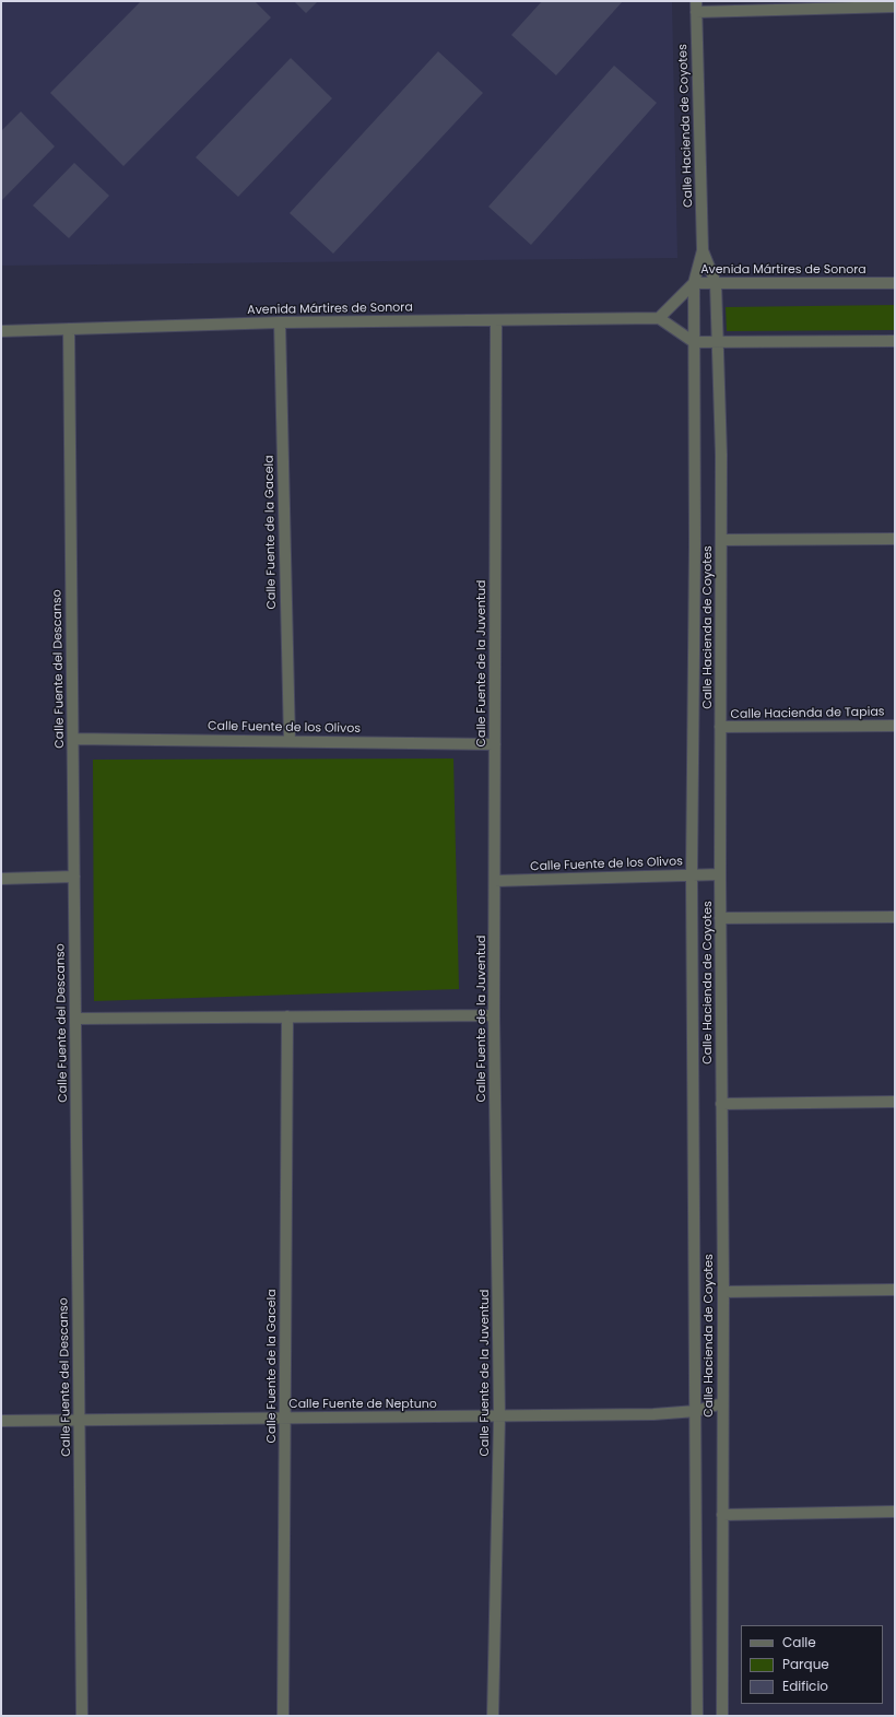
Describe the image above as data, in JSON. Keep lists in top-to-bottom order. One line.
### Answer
{"streets":{"street":["Calle Hacienda de Coyotes","Avenida Mártires de Sonora","Calle Fuente de la Gacela","Calle Fuente de la Juventud","Calle Fuente del Descanso","Calle Hacienda de Tapias","Calle Fuente de los Olivos","Calle Fuente de Neptuno"]},"crossings":[["Calle Hacienda de Coyotes","Avenida Mártires de Sonora"],["Calle Hacienda de Coyotes","Calle Hacienda de Tapias"],["Calle Hacienda de Coyotes","Calle Fuente de los Olivos"],["Calle Hacienda de Coyotes","Calle Fuente de Neptuno"],["Avenida Mártires de Sonora","Calle Fuente de la Gacela"],["Avenida Mártires de Sonora","Calle Fuente de la Juventud"],["Avenida Mártires de Sonora","Calle Fuente del Descanso"],["Calle Fuente de la Gacela","Calle Fuente de los Olivos"],["Calle Fuente de la Gacela","Calle Fuente de Neptuno"],["Calle Fuente de la Juventud","Calle Fuente de los Olivos"],["Calle Fuente de la Juventud","Calle Fuente de Neptuno"],["Calle Fuente del Descanso","Calle Fuente de los Olivos"],["Calle Fuente del Descanso","Calle Fuente de Neptuno"]],"legend":["Calle","Parque","Edificio"]}
